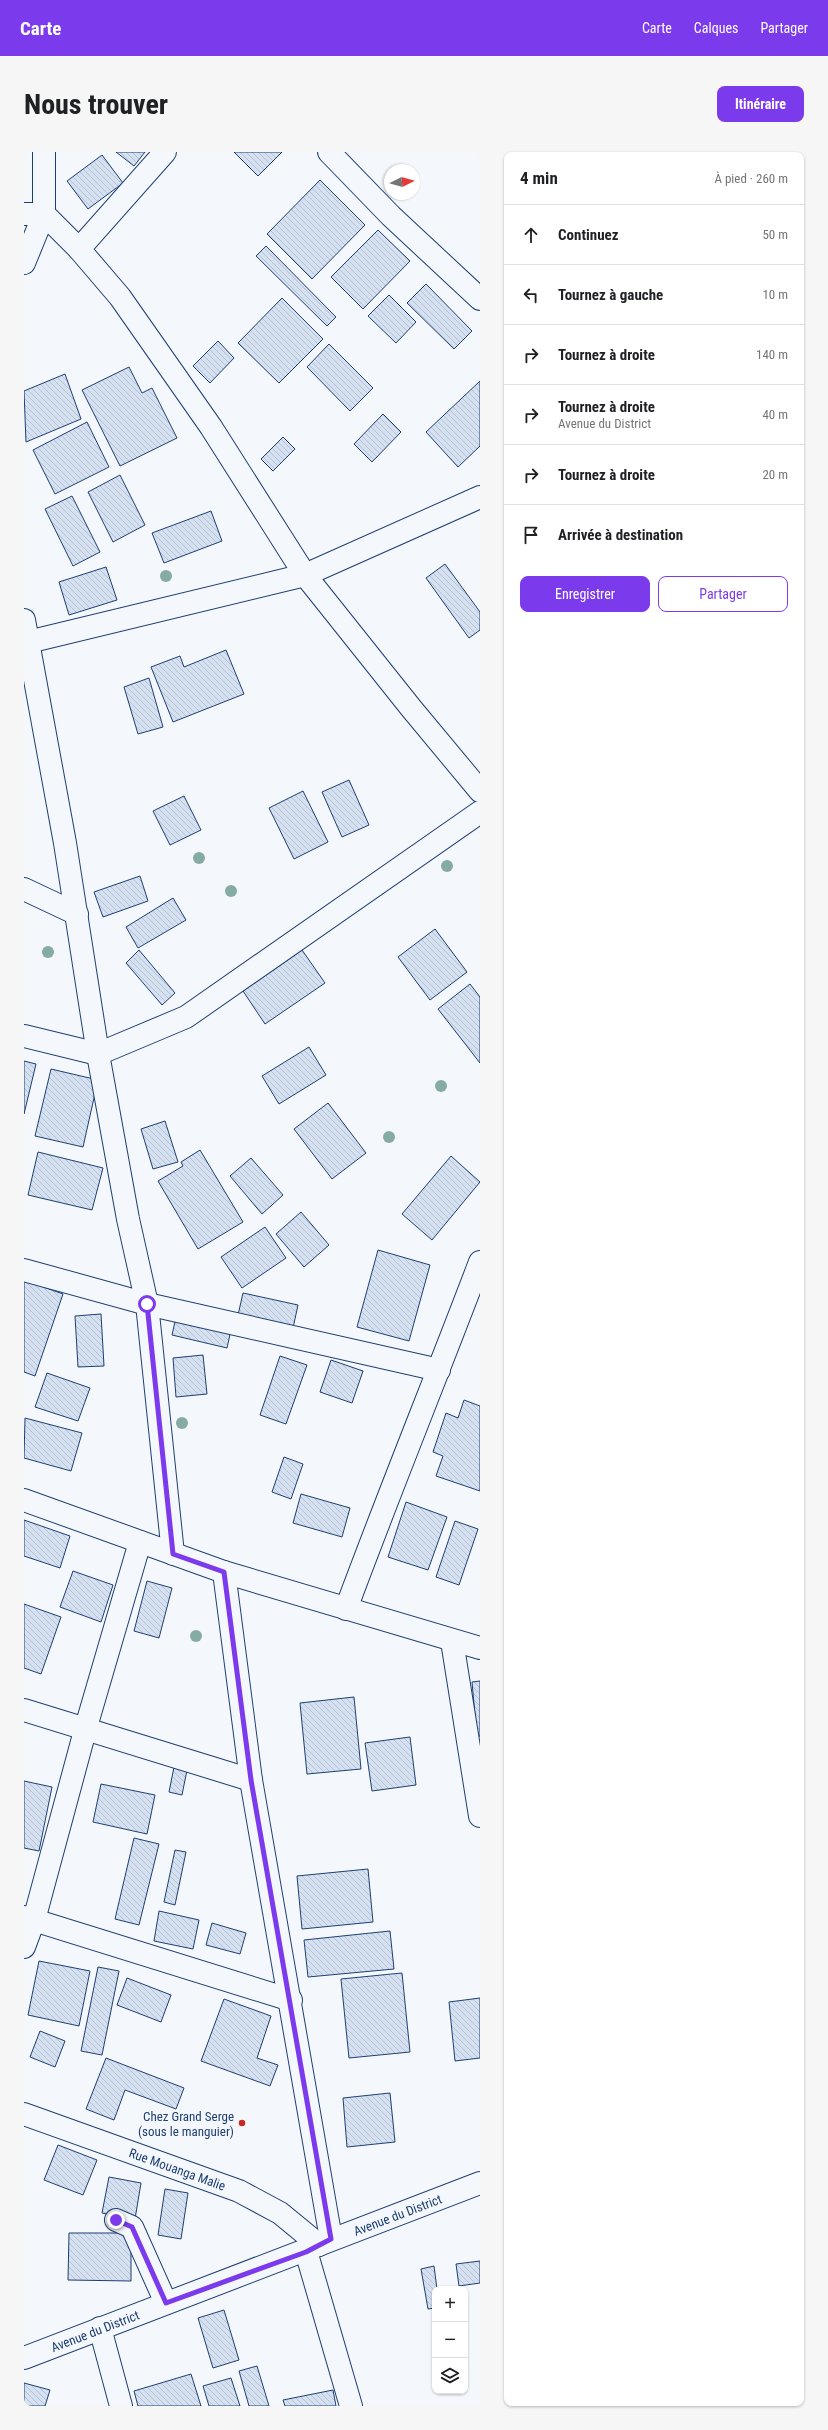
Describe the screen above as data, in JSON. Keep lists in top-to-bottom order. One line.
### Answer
{"streets":{"street":["Rue Mouanga Malie","Avenue du District"]},"crossings":[["Rue Mouanga Malie","Avenue du District"]],"places":["Chez Grand Serge (sous le manguier)"],"north":"right","page":{"header":"Carte","nav":["Carte","Calques","Partager"],"buttons":["Itinéraire",["Enregistrer","Partager"]],"title":"Nous trouver","heading":["4 min","À pied · 260 m"],"list":[["Continuez","50 m"],["Tournez à gauche","10 m"],["Tournez à droite","140 m"],["Tournez à droite","Avenue du District","40 m"],["Tournez à droite","20 m"],"Arrivée à destination"],"map_buttons":["+","−"]}}
